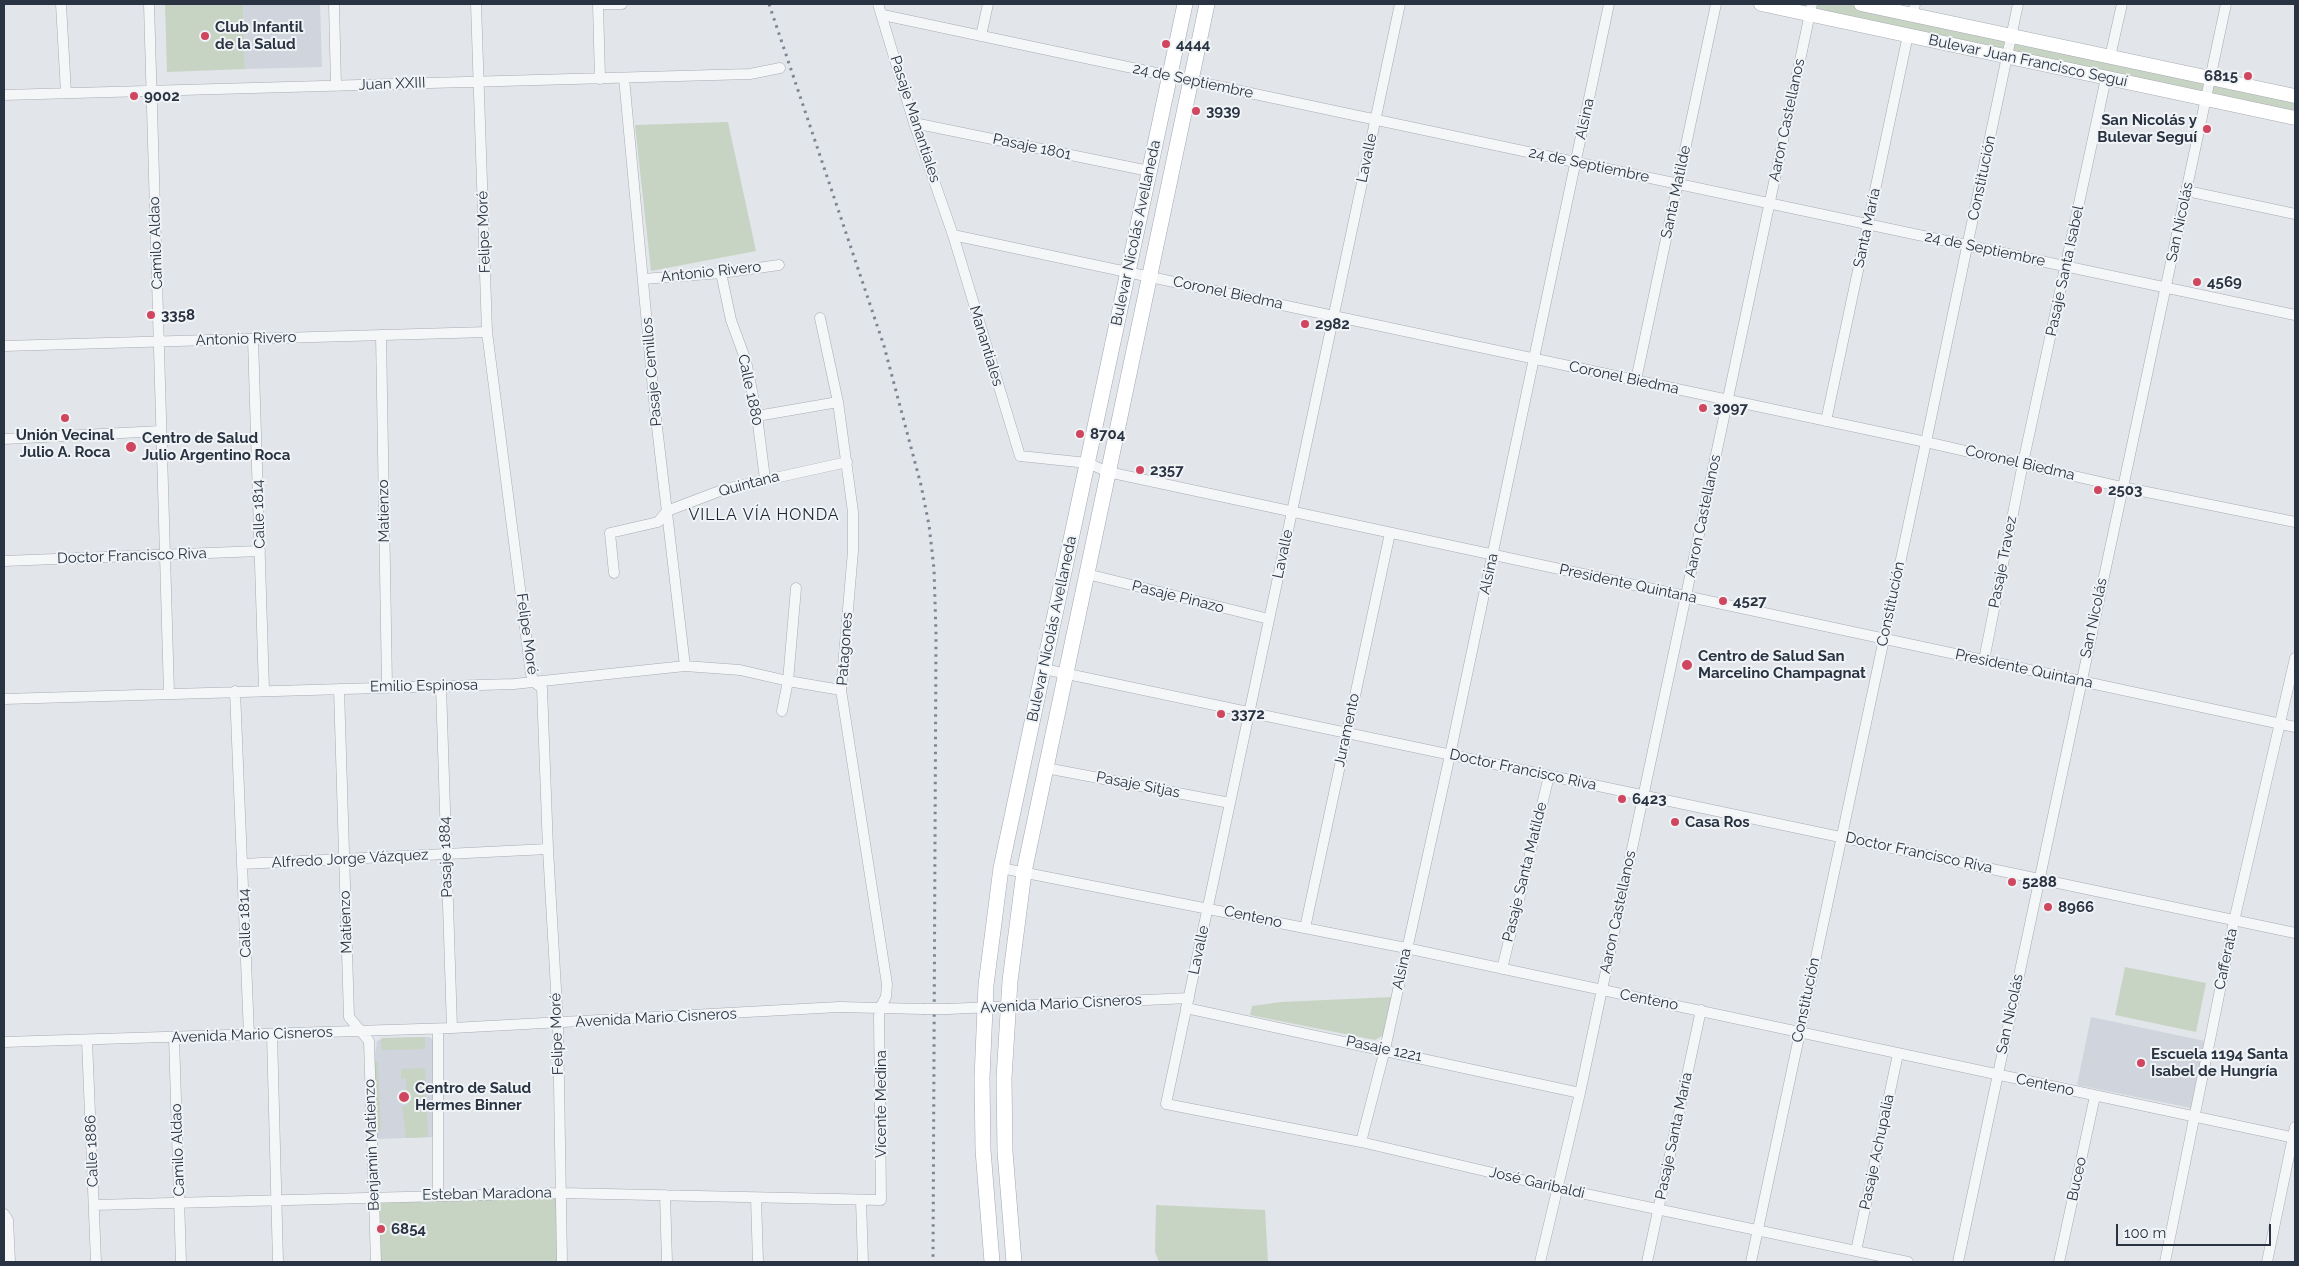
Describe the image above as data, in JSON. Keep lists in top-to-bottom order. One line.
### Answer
{"streets":{"main road":["Bulevar Juan Francisco Seguí","Bulevar Nicolás Avellaneda"],"street":["24 de Septiembre","Juan XXIII","Pasaje Manantiales","Alsina","Aaron Castellanos","Pasaje 1801","Lavalle","Constitución","Santa Matilde","San Nicolás","Santa María","Felipe Moré","Camilo Aldao","Pasaje Santa Isabel","Antonio Rivero","Coronel Biedma","Manantiales","Pasaje Cemillos","Calle 1880","Quintana","Matienzo","Calle 1814","Doctor Francisco Riva","Pasaje Travez","Presidente Quintana","Pasaje Pinazo","Patagones","Emilio Espinosa","Juramento","Pasaje Sitjas","Pasaje 1884","Alfredo Jorge Vázquez","Pasaje Santa Matilde","Centeno","Cafferata","Avenida Mario Cisneros","Pasaje 1221","Vicente Medina","Pasaje Santa Maria","Benjamín Matienzo","Calle 1886","Pasaje Achupalia","Buceo","José Garibaldi","Esteban Maradona"]},"crossings":[["Bulevar Juan Francisco Seguí","Aaron Castellanos"],["Bulevar Juan Francisco Seguí","Constitución"],["Bulevar Juan Francisco Seguí","San Nicolás"],["Bulevar Juan Francisco Seguí","Santa María"],["Bulevar Juan Francisco Seguí","Pasaje Santa Isabel"],["24 de Septiembre","Pasaje Manantiales"],["24 de Septiembre","Alsina"],["24 de Septiembre","Aaron Castellanos"],["24 de Septiembre","Lavalle"],["24 de Septiembre","Constitución"],["24 de Septiembre","Santa Matilde"],["24 de Septiembre","San Nicolás"],["24 de Septiembre","Santa María"],["24 de Septiembre","Bulevar Nicolás Avellaneda"],["24 de Septiembre","Pasaje Santa Isabel"],["Juan XXIII","Felipe Moré"],["Juan XXIII","Camilo Aldao"],["Juan XXIII","Pasaje Cemillos"],["Pasaje Manantiales","Pasaje 1801"],["Pasaje Manantiales","Coronel Biedma"],["Pasaje Manantiales","Manantiales"],["Alsina","Coronel Biedma"],["Alsina","Doctor Francisco Riva"],["Alsina","Presidente Quintana"],["Alsina","Centeno"],["Alsina","Pasaje 1221"],["Alsina","José Garibaldi"],["Aaron Castellanos","Coronel Biedma"],["Aaron Castellanos","Doctor Francisco Riva"],["Aaron Castellanos","Presidente Quintana"],["Aaron Castellanos","Centeno"],["Aaron Castellanos","Pasaje 1221"],["Aaron Castellanos","José Garibaldi"],["Pasaje 1801","Bulevar Nicolás Avellaneda"],["Lavalle","Coronel Biedma"],["Lavalle","Doctor Francisco Riva"],["Lavalle","Presidente Quintana"],["Lavalle","Pasaje Pinazo"],["Lavalle","Pasaje Sitjas"],["Lavalle","Centeno"],["Lavalle","Avenida Mario Cisneros"],["Lavalle","Pasaje 1221"],["Lavalle","José Garibaldi"],["Constitución","Coronel Biedma"],["Constitución","Doctor Francisco Riva"],["Constitución","Presidente Quintana"],["Constitución","Centeno"],["Constitución","José Garibaldi"],["Santa Matilde","Coronel Biedma"],["San Nicolás","Coronel Biedma"],["San Nicolás","Doctor Francisco Riva"],["San Nicolás","Presidente Quintana"],["San Nicolás","Centeno"],["Santa María","Coronel Biedma"],["Felipe Moré","Antonio Rivero"],["Felipe Moré","Emilio Espinosa"],["Felipe Moré","Alfredo Jorge Vázquez"],["Felipe Moré","Avenida Mario Cisneros"],["Felipe Moré","Esteban Maradona"],["Bulevar Nicolás Avellaneda","Coronel Biedma"],["Bulevar Nicolás Avellaneda","Doctor Francisco Riva"],["Bulevar Nicolás Avellaneda","Presidente Quintana"],["Bulevar Nicolás Avellaneda","Pasaje Pinazo"],["Bulevar Nicolás Avellaneda","Pasaje Sitjas"],["Bulevar Nicolás Avellaneda","Centeno"],["Bulevar Nicolás Avellaneda","Avenida Mario Cisneros"],["Camilo Aldao","Antonio Rivero"],["Camilo Aldao","Doctor Francisco Riva"],["Camilo Aldao","Emilio Espinosa"],["Camilo Aldao","Avenida Mario Cisneros"],["Camilo Aldao","Esteban Maradona"],["Pasaje Santa Isabel","Coronel Biedma"],["Pasaje Santa Isabel","Pasaje Travez"],["Antonio Rivero","Pasaje Cemillos"],["Antonio Rivero","Calle 1880"],["Antonio Rivero","Matienzo"],["Antonio Rivero","Calle 1814"],["Coronel Biedma","Manantiales"],["Coronel Biedma","Pasaje Travez"],["Manantiales","Presidente Quintana"],["Pasaje Cemillos","Quintana"],["Pasaje Cemillos","Emilio Espinosa"],["Calle 1880","Quintana"],["Quintana","Patagones"],["Matienzo","Emilio Espinosa"],["Matienzo","Alfredo Jorge Vázquez"],["Matienzo","Avenida Mario Cisneros"],["Matienzo","Benjamín Matienzo"],["Calle 1814","Doctor Francisco Riva"],["Calle 1814","Emilio Espinosa"],["Calle 1814","Alfredo Jorge Vázquez"],["Calle 1814","Avenida Mario Cisneros"],["Doctor Francisco Riva","Juramento"],["Doctor Francisco Riva","Pasaje Santa Matilde"],["Doctor Francisco Riva","Cafferata"],["Pasaje Travez","Presidente Quintana"],["Presidente Quintana","Juramento"],["Presidente Quintana","Cafferata"],["Patagones","Emilio Espinosa"],["Patagones","Avenida Mario Cisneros"],["Patagones","Vicente Medina"],["Emilio Espinosa","Pasaje 1884"],["Juramento","Centeno"],["Pasaje 1884","Alfredo Jorge Vázquez"],["Pasaje 1884","Avenida Mario Cisneros"],["Pasaje Santa Matilde","Centeno"],["Centeno","Cafferata"],["Centeno","Pasaje Santa Maria"],["Centeno","Pasaje Achupalia"],["Centeno","Buceo"],["Avenida Mario Cisneros","Pasaje 1221"],["Avenida Mario Cisneros","Vicente Medina"],["Avenida Mario Cisneros","Benjamín Matienzo"],["Avenida Mario Cisneros","Calle 1886"],["Vicente Medina","Esteban Maradona"],["Pasaje Santa Maria","José Garibaldi"],["Benjamín Matienzo","Esteban Maradona"],["Calle 1886","Esteban Maradona"],["Pasaje Achupalia","José Garibaldi"]],"districts":["VILLA VÍA HONDA"],"places":["Club Infantil de la Salud","4444","6815","9002","3939","San Nicolás y Bulevar Seguí","4569","3358","2982","3097","Unión Vecinal Julio A. Roca","8704","Centro de Salud Julio Argentino Roca","2357","2503","4527","Centro de Salud San Marcelino Champagnat","3372","6423","Casa Ros","5288","8966","Escuela 1194 Santa Isabel de Hungría","Centro de Salud Hermes Binner","6854"],"scale_bar":"100 m"}
